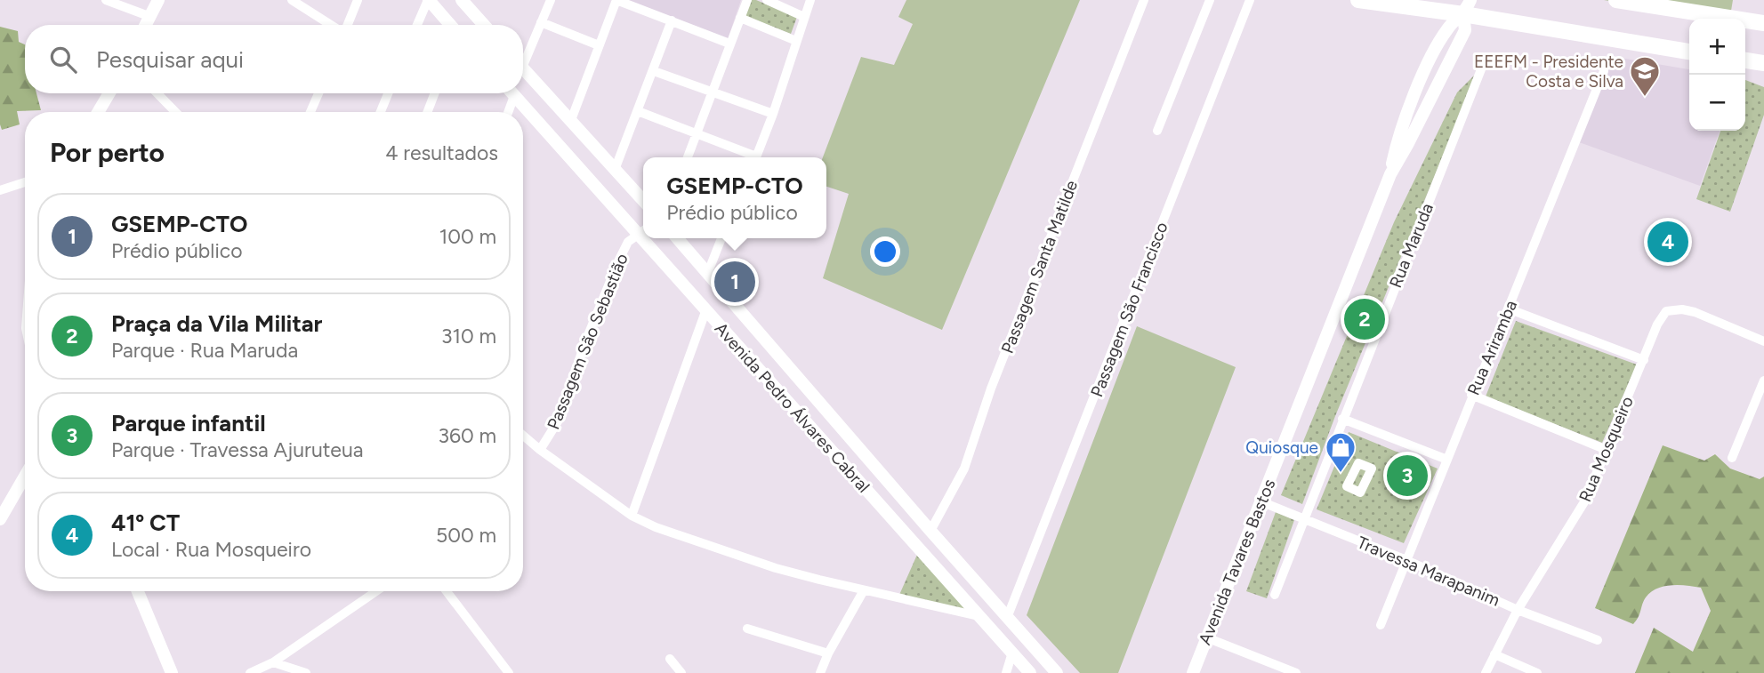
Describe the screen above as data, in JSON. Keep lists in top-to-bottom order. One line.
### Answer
{"streets":{"main road":["Avenida Pedro Álvares Cabral","Avenida Tavares Bastos"],"street":["Rua Maruda","Passagem Santa Matilde","Passagem São Francisco","Passagem São Sebastião","Rua Ariramba","Rua Mosqueiro","Travessa Marapanim"]},"crossings":[["Rua Maruda","Travessa Marapanim"],["Passagem Santa Matilde","Avenida Pedro Álvares Cabral"],["Passagem São Francisco","Avenida Pedro Álvares Cabral"],["Passagem São Sebastião","Avenida Pedro Álvares Cabral"],["Rua Ariramba","Travessa Marapanim"],["Rua Mosqueiro","Travessa Marapanim"],["Avenida Tavares Bastos","Travessa Marapanim"]],"places":{"school or university":["EEEFM - Presidente Costa e Silva"],"shop":["Quiosque"]},"page":{"map_buttons":["+","−"],"search":"Pesquisar aqui","heading":["Por perto","4 resultados"],"popup":["GSEMP-CTO","Prédio público"],"list":[{"mark":"1","name":"GSEMP-CTO","note":"Prédio público","value":"100 m"},{"mark":"2","name":"Praça da Vila Militar","note":"Parque · Rua Maruda","value":"310 m"},{"mark":"3","name":"Parque infantil","note":"Parque · Travessa Ajuruteua","value":"360 m"},{"mark":"4","name":"41º CT","note":"Local · Rua Mosqueiro","value":"500 m"}],"pins":["4","1","2","3"]}}
